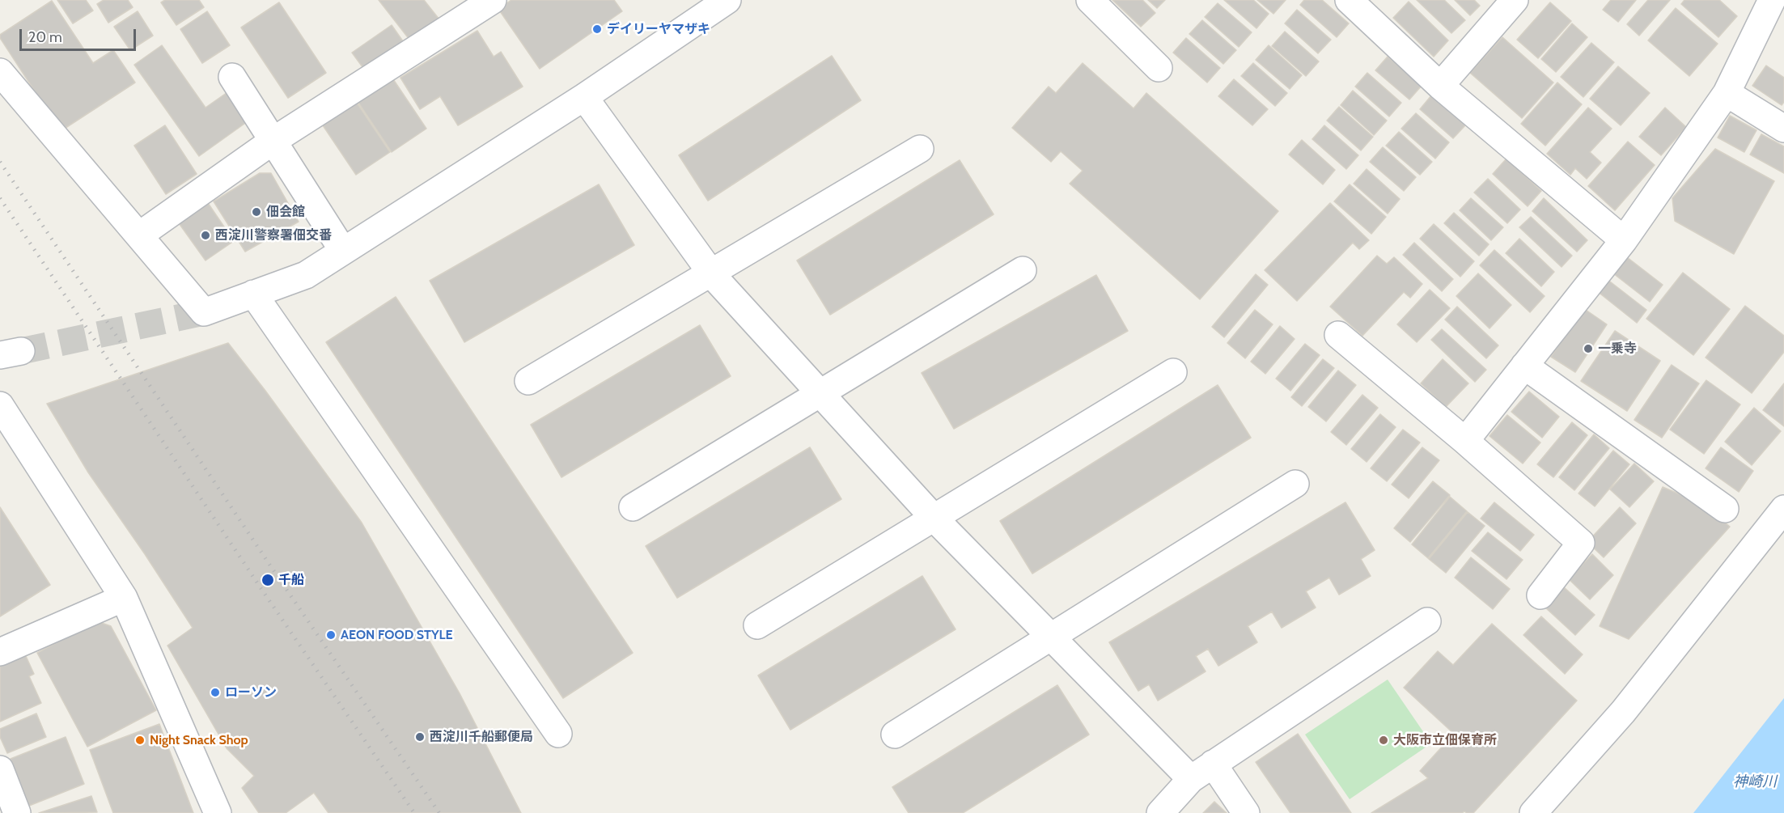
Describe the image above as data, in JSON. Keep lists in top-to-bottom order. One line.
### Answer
{"water":["神崎川"],"places":["デイリーヤマザキ","佃会館","西淀川警察署佃交番","一乗寺","千船","AEON FOOD STYLE","ローソン","西淀川千船郵便局","Night Snack Shop","大阪市立佃保育所"],"scale_bar":"20 m"}
